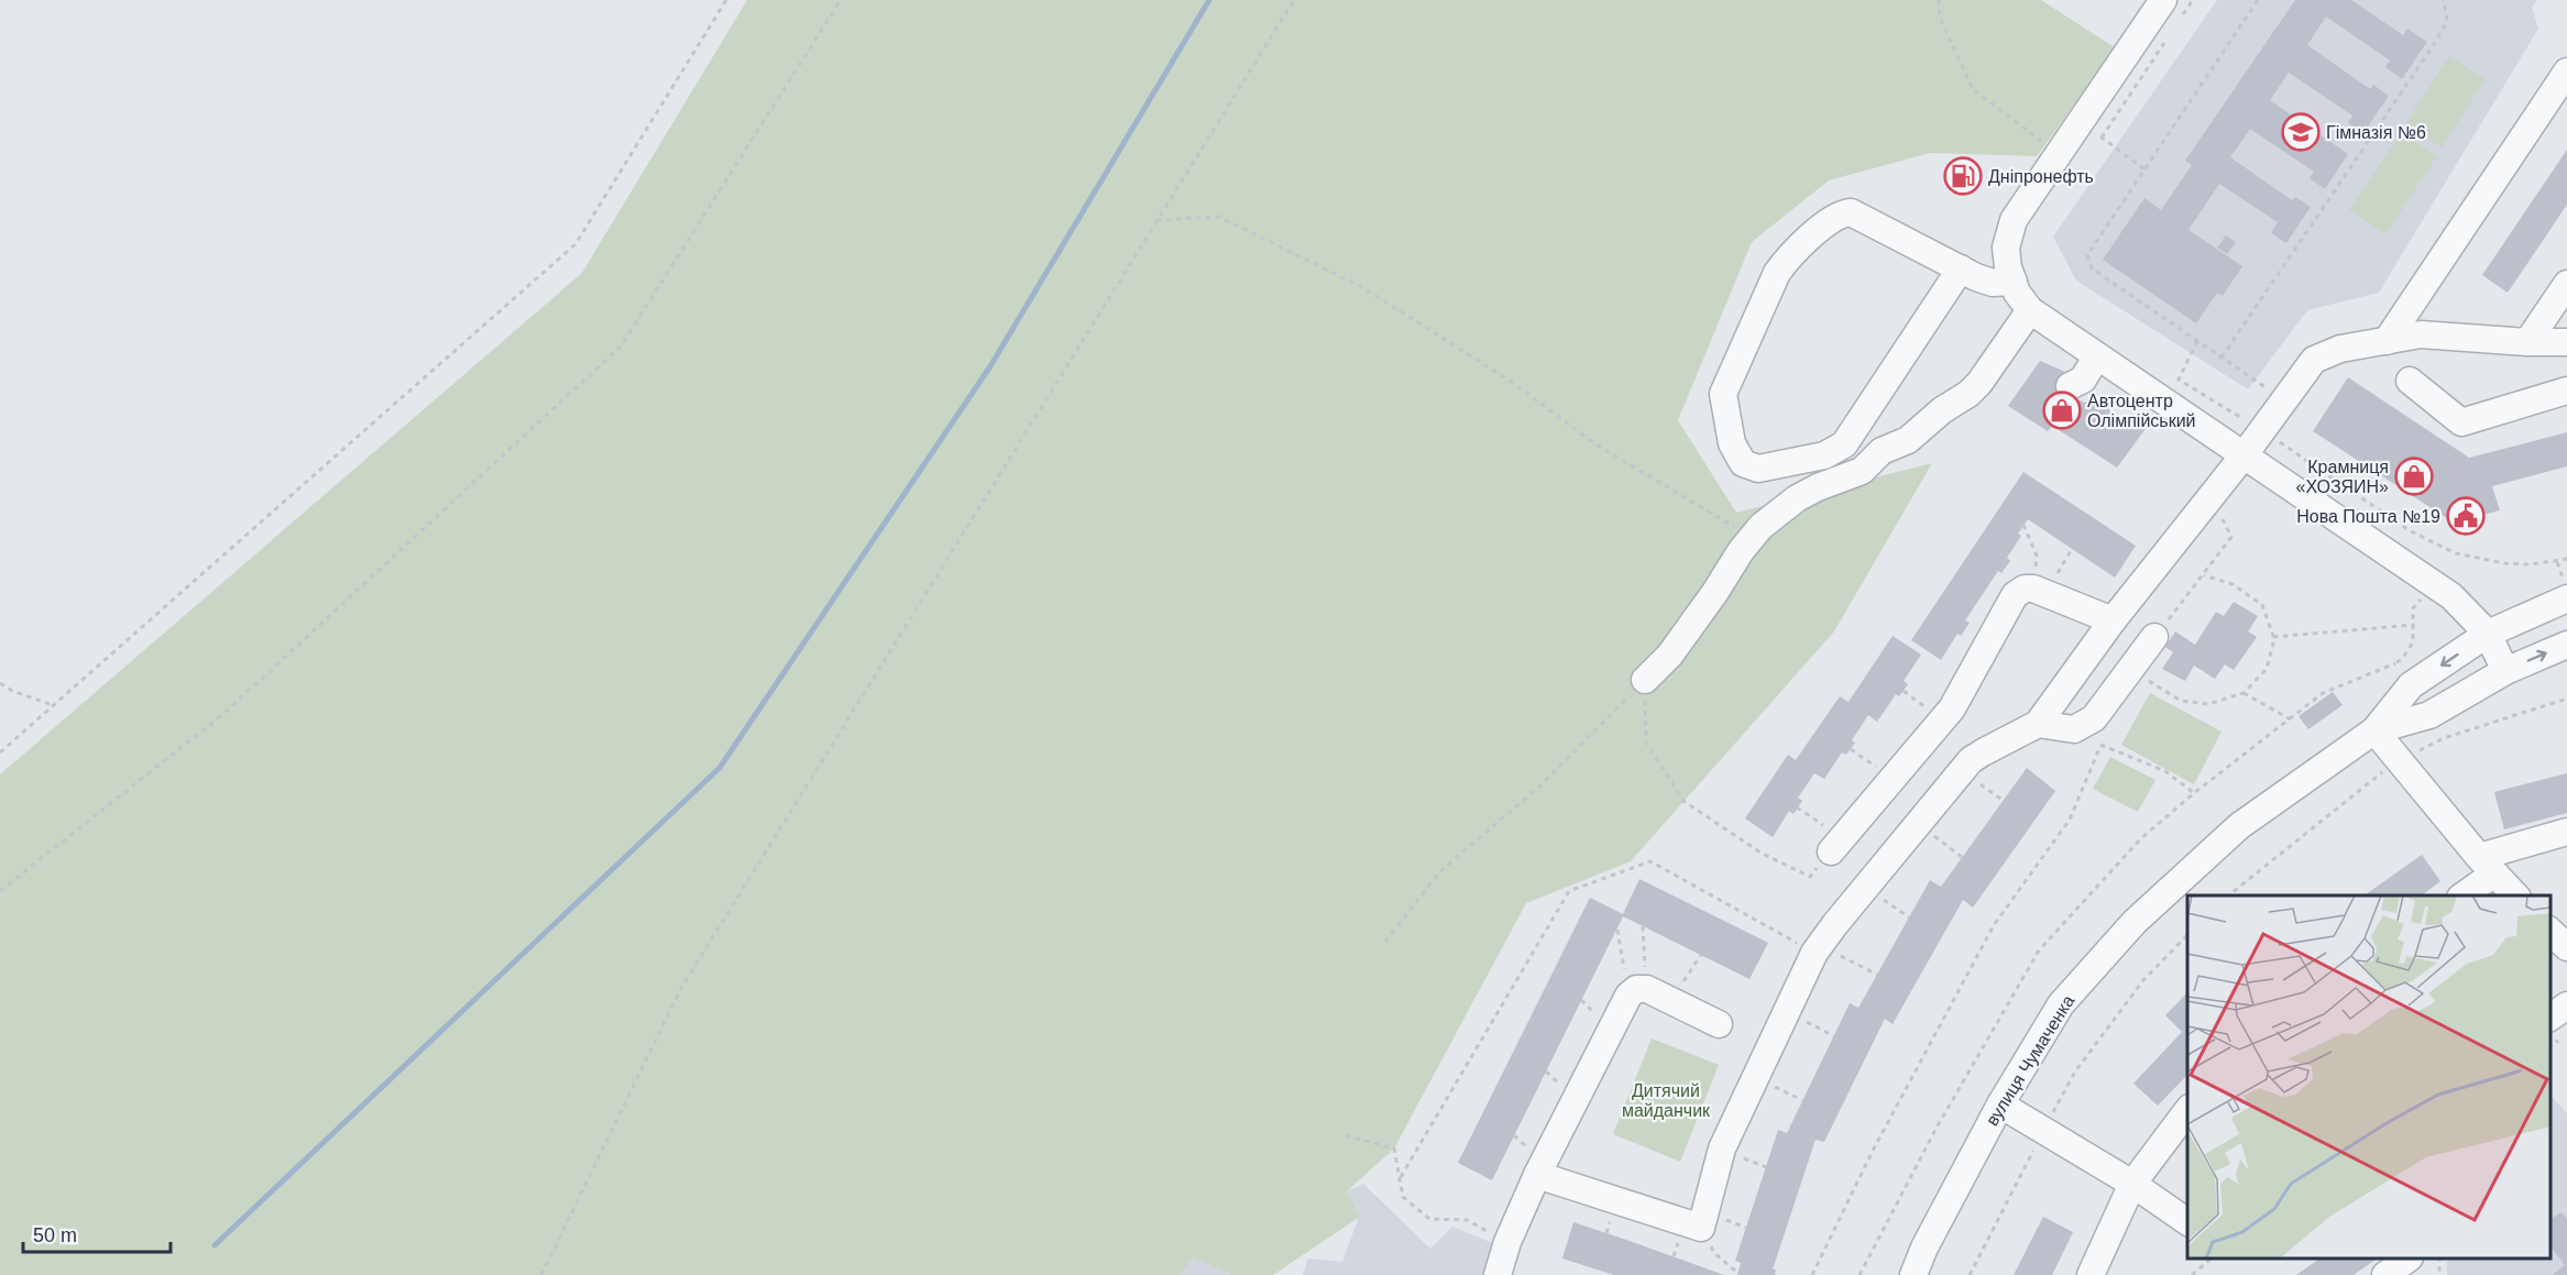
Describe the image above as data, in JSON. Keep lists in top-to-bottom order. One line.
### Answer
{"streets":{"street":["вулиця Чумаченка"]},"parks":["Дитячий майданчик"],"places":{"school or university":["Гімназія №6"],"fuel station":["Дніпронефть"],"shop":["Автоцентр Олімпійський","Крамниця «ХОЗЯИН»"],"public building":["Нова Пошта №19"]},"scale_bar":"50 m"}
